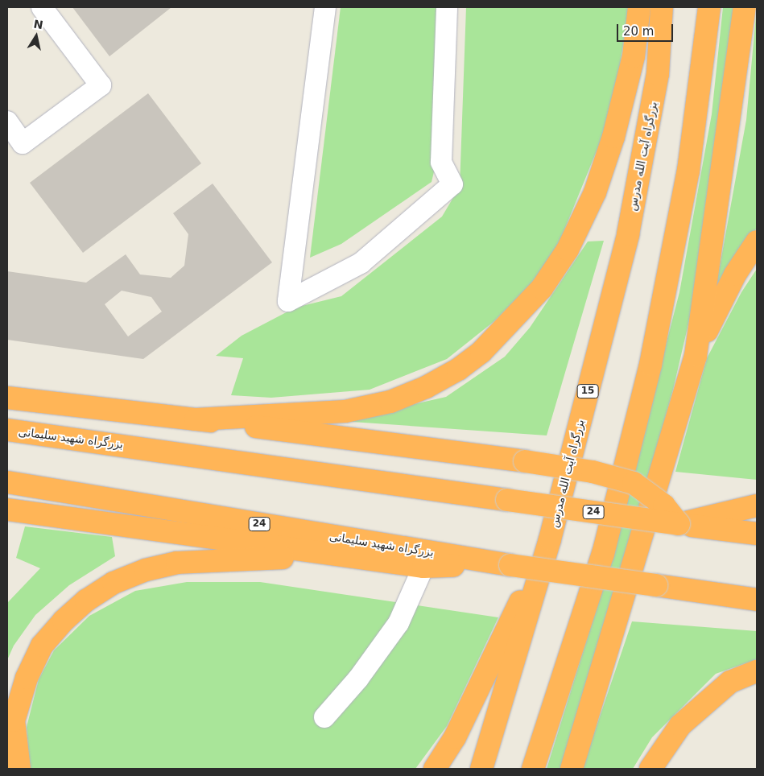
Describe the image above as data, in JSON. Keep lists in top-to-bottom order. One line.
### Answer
{"streets":{"highway":["بزرگراه آیت الله مدرس","15","بزرگراه شهید سلیمانی","24"]},"scale_bar":"20 m","north":"top"}
